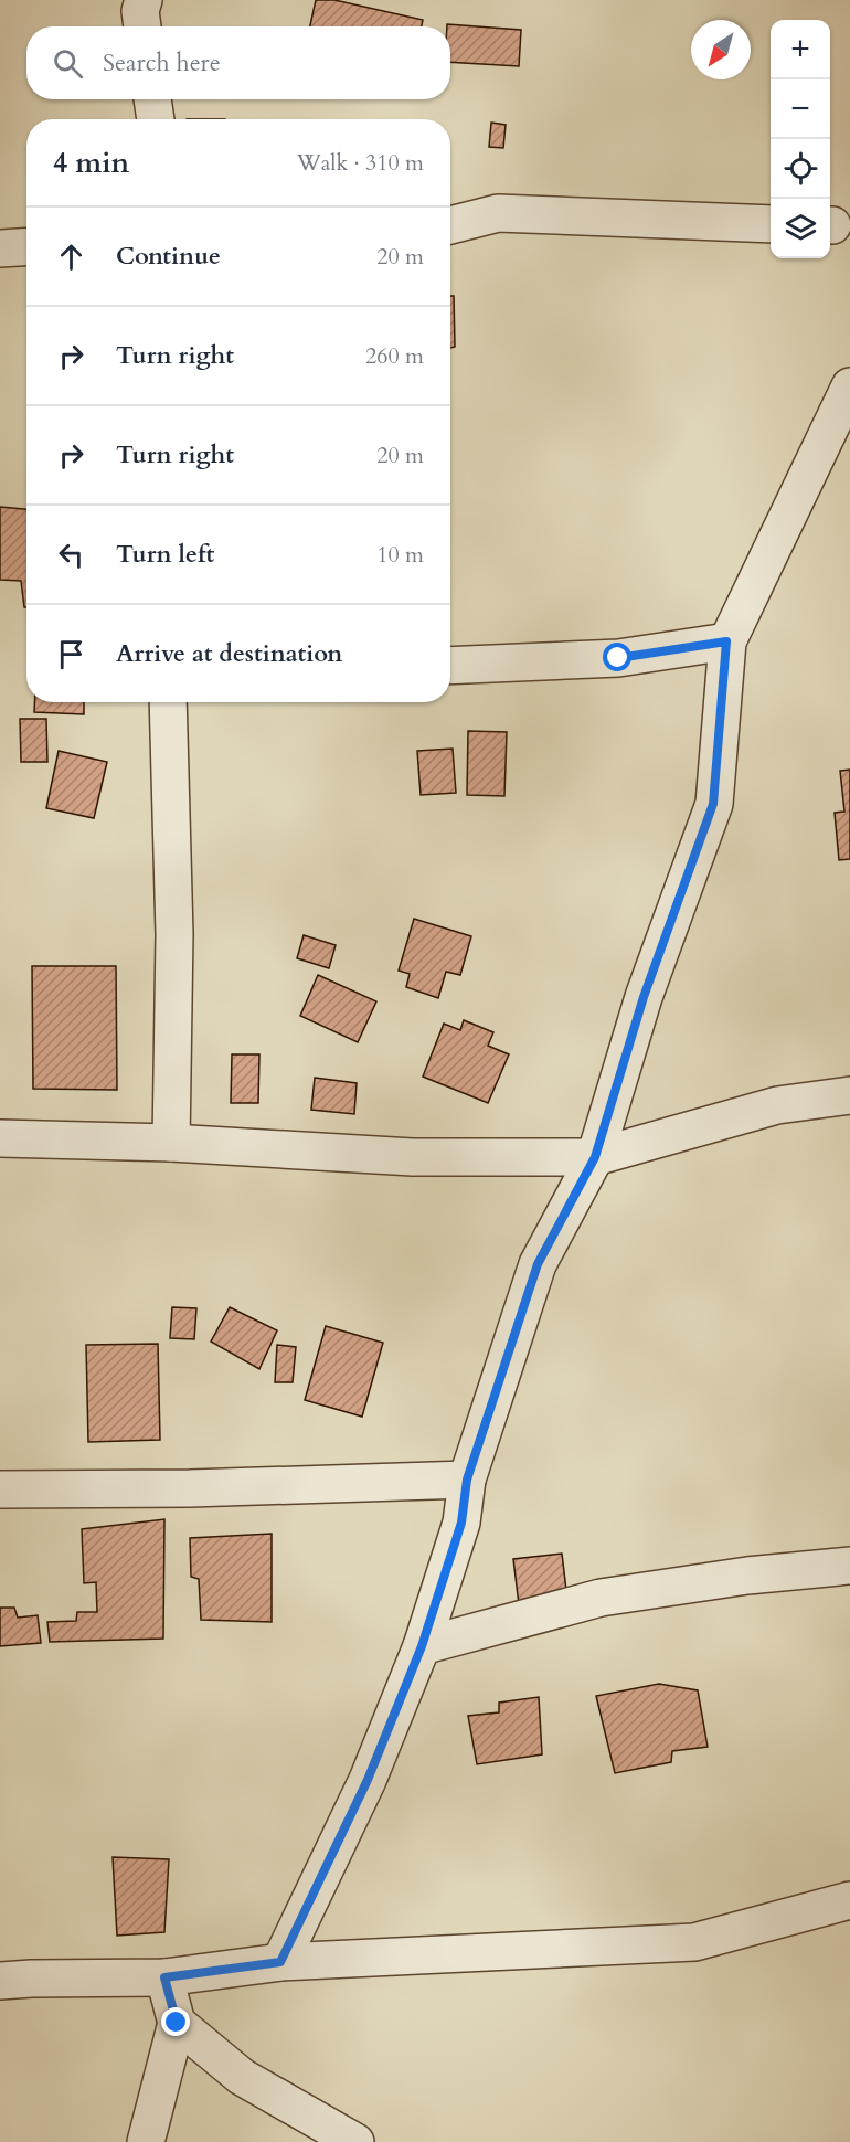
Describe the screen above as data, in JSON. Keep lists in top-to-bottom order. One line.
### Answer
{"north":"bottom left","page":{"map_buttons":["+","−"],"search":"Search here","heading":["4 min","Walk · 310 m"],"list":[["Continue","20 m"],["Turn right","260 m"],["Turn right","20 m"],["Turn left","10 m"],"Arrive at destination"]}}
